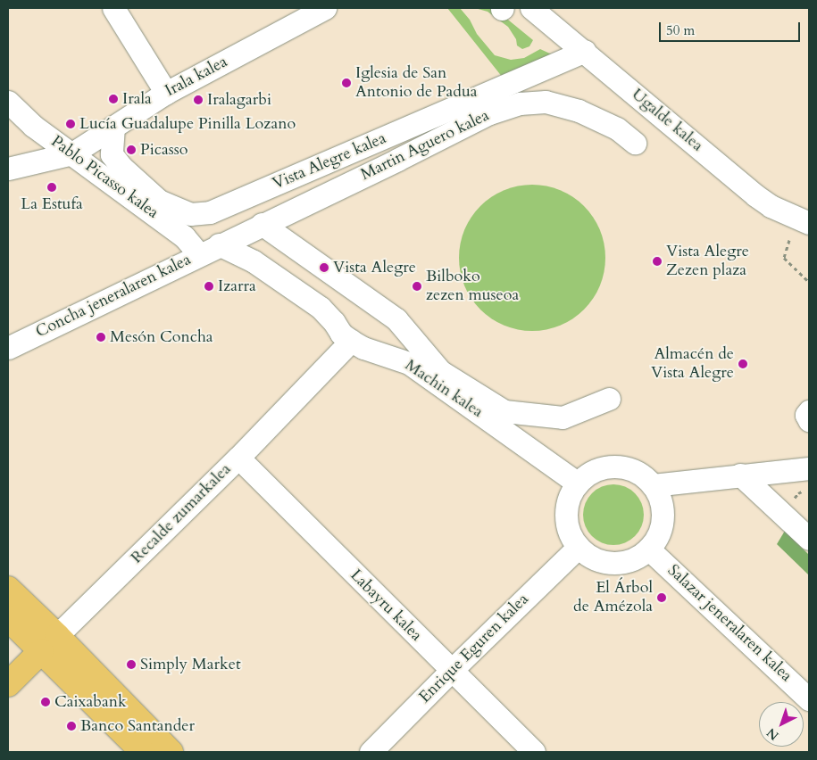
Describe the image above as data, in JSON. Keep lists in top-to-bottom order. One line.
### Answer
{"streets":{"main road":["Recalde zumarkalea"],"street":["Irala kalea","Ugalde kalea","Martin Aguero kalea","Vista Alegre kalea","Pablo Picasso kalea","Concha jeneralaren kalea","Machin kalea","Labayru kalea","Salazar jeneralaren kalea","Enrique Eguren kalea"]},"crossings":[["Irala kalea","Vista Alegre kalea"],["Irala kalea","Pablo Picasso kalea"],["Ugalde kalea","Vista Alegre kalea"],["Martin Aguero kalea","Concha jeneralaren kalea"],["Martin Aguero kalea","Machin kalea"],["Pablo Picasso kalea","Concha jeneralaren kalea"],["Concha jeneralaren kalea","Machin kalea"],["Machin kalea","Recalde zumarkalea"],["Machin kalea","Salazar jeneralaren kalea"],["Machin kalea","Enrique Eguren kalea"],["Recalde zumarkalea","Labayru kalea"],["Labayru kalea","Enrique Eguren kalea"],["Salazar jeneralaren kalea","Enrique Eguren kalea"]],"places":["Iglesia de San Antonio de Padua","Irala","Iralagarbi","Lucía Guadalupe Pinilla Lozano","Picasso","La Estufa","Vista Alegre Zezen plaza","Vista Alegre","Izarra","Bilboko zezen museoa","Mesón Concha","Almacén de Vista Alegre","El Árbol de Amézola","Simply Market","Caixabank","Banco Santander"],"scale_bar":"50 m","north":"bottom left"}
